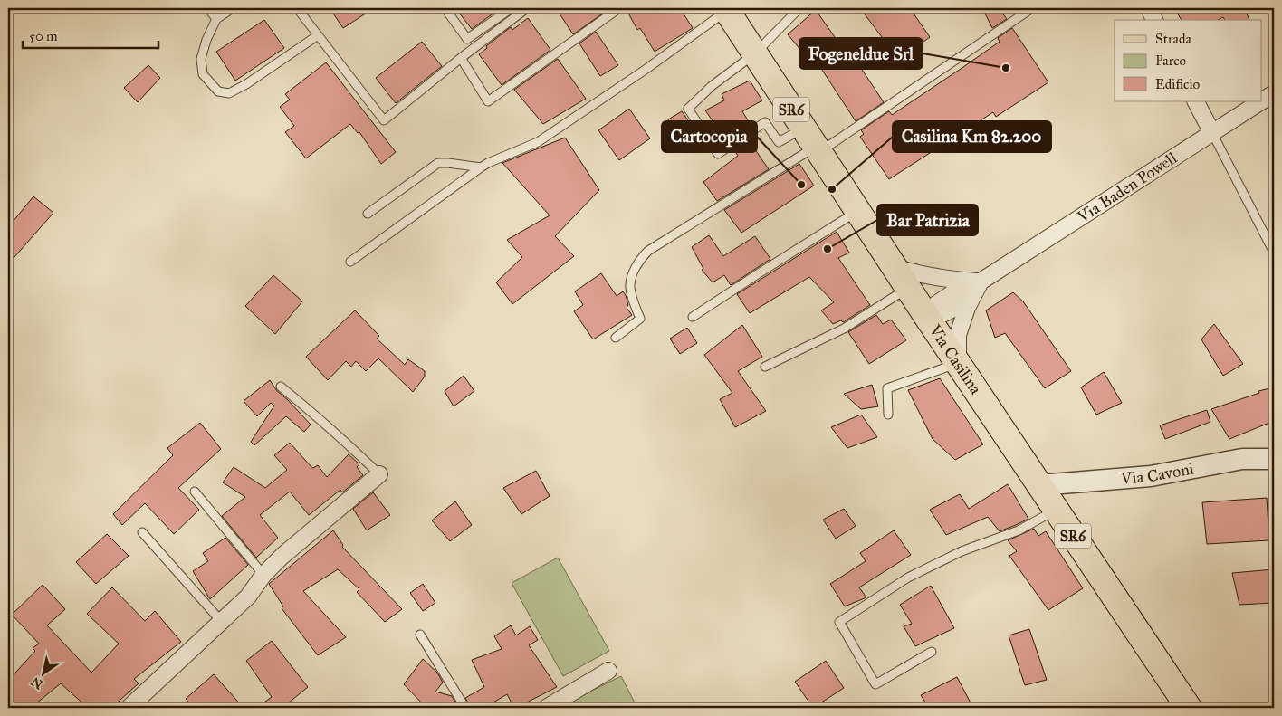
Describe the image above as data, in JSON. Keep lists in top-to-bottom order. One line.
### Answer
{"streets":{"main road":["SR6","Via Casilina"],"street":["Via Baden Powell","Via Cavoni"]},"crossings":[["Via Baden Powell","Via Casilina"],["Via Casilina","Via Cavoni"]],"places":["Fogeneldue Srl","Cartocopia","Casilina Km 82.200","Bar Patrizia"],"legend":["Strada","Parco","Edificio"],"scale_bar":"50 m","north":"bottom left"}
